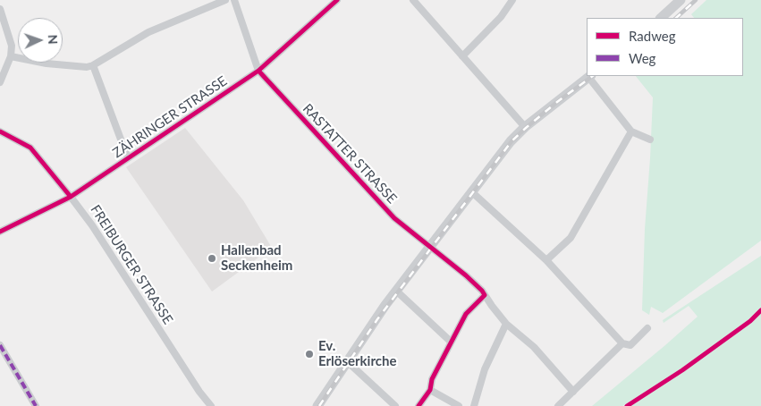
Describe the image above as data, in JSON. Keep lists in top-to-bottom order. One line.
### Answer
{"streets":{"street":["ZÄHRINGER STRASSE","RASTATTER STRASSE","FREIBURGER STRASSE"]},"crossings":[["ZÄHRINGER STRASSE","RASTATTER STRASSE"],["ZÄHRINGER STRASSE","FREIBURGER STRASSE"]],"places":["Hallenbad Seckenheim","Ev. Erlöserkirche"],"legend":["Radweg","Weg"],"north":"right"}
